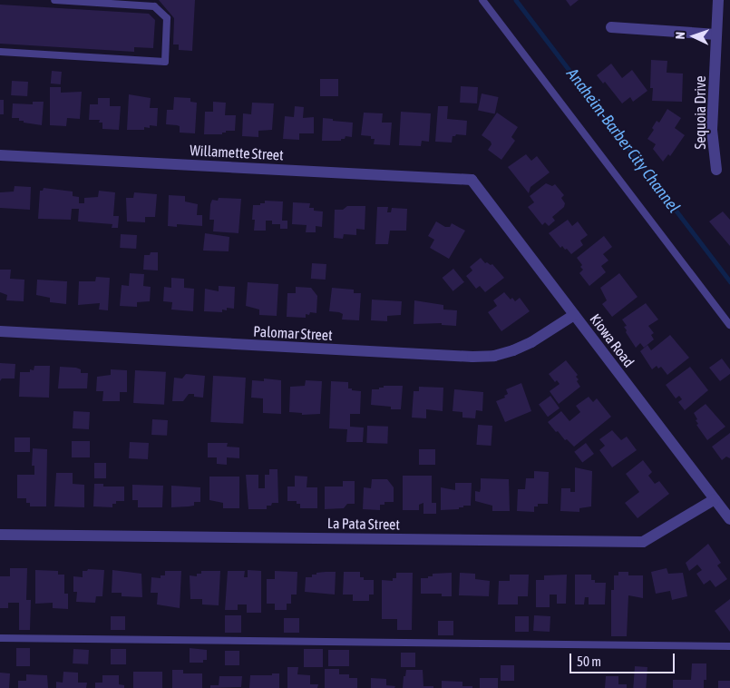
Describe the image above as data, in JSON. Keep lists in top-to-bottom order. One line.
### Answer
{"streets":{"street":["Sequoia Drive","Willamette Street","Palomar Street","Kiowa Road","La Pata Street"]},"crossings":[["Willamette Street","Kiowa Road"],["Palomar Street","Kiowa Road"],["Kiowa Road","La Pata Street"]],"water":["Anaheim-Barber City Channel"],"scale_bar":"50 m","north":"left"}
